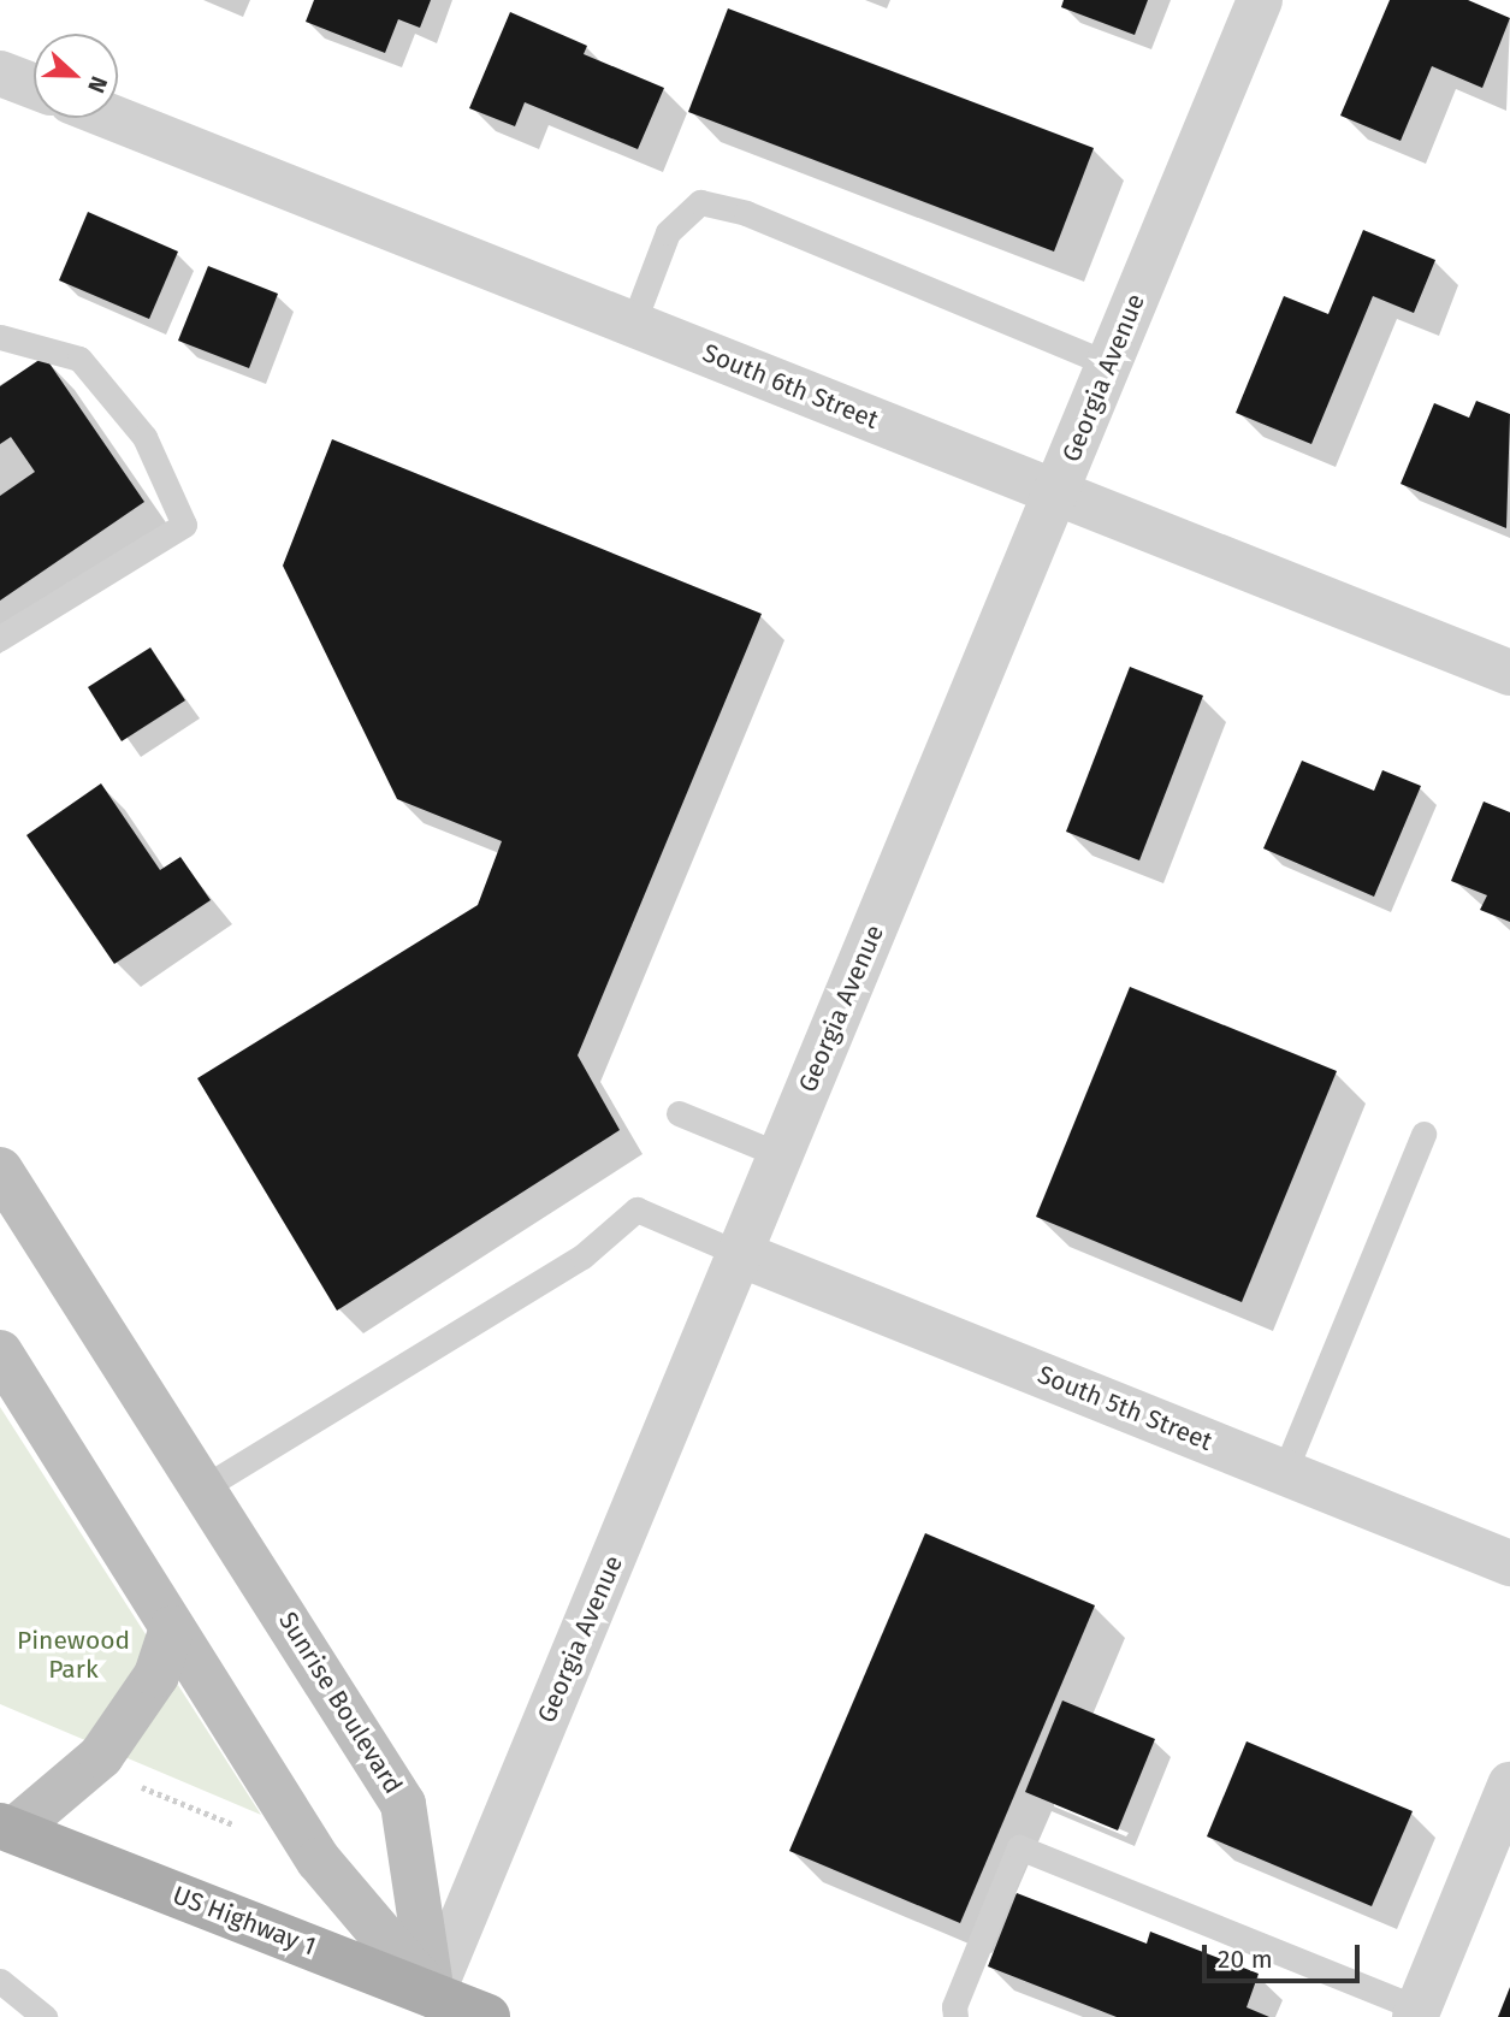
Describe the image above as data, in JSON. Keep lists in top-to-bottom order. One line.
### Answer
{"streets":{"main road":["Sunrise Boulevard","US Highway 1"],"street":["Georgia Avenue","South 6th Street","South 5th Street"]},"crossings":[["Georgia Avenue","South 6th Street"],["Georgia Avenue","South 5th Street"],["Georgia Avenue","Sunrise Boulevard"],["Georgia Avenue","US Highway 1"],["Sunrise Boulevard","US Highway 1"]],"parks":["Pinewood Park"],"scale_bar":"20 m","north":"right"}
